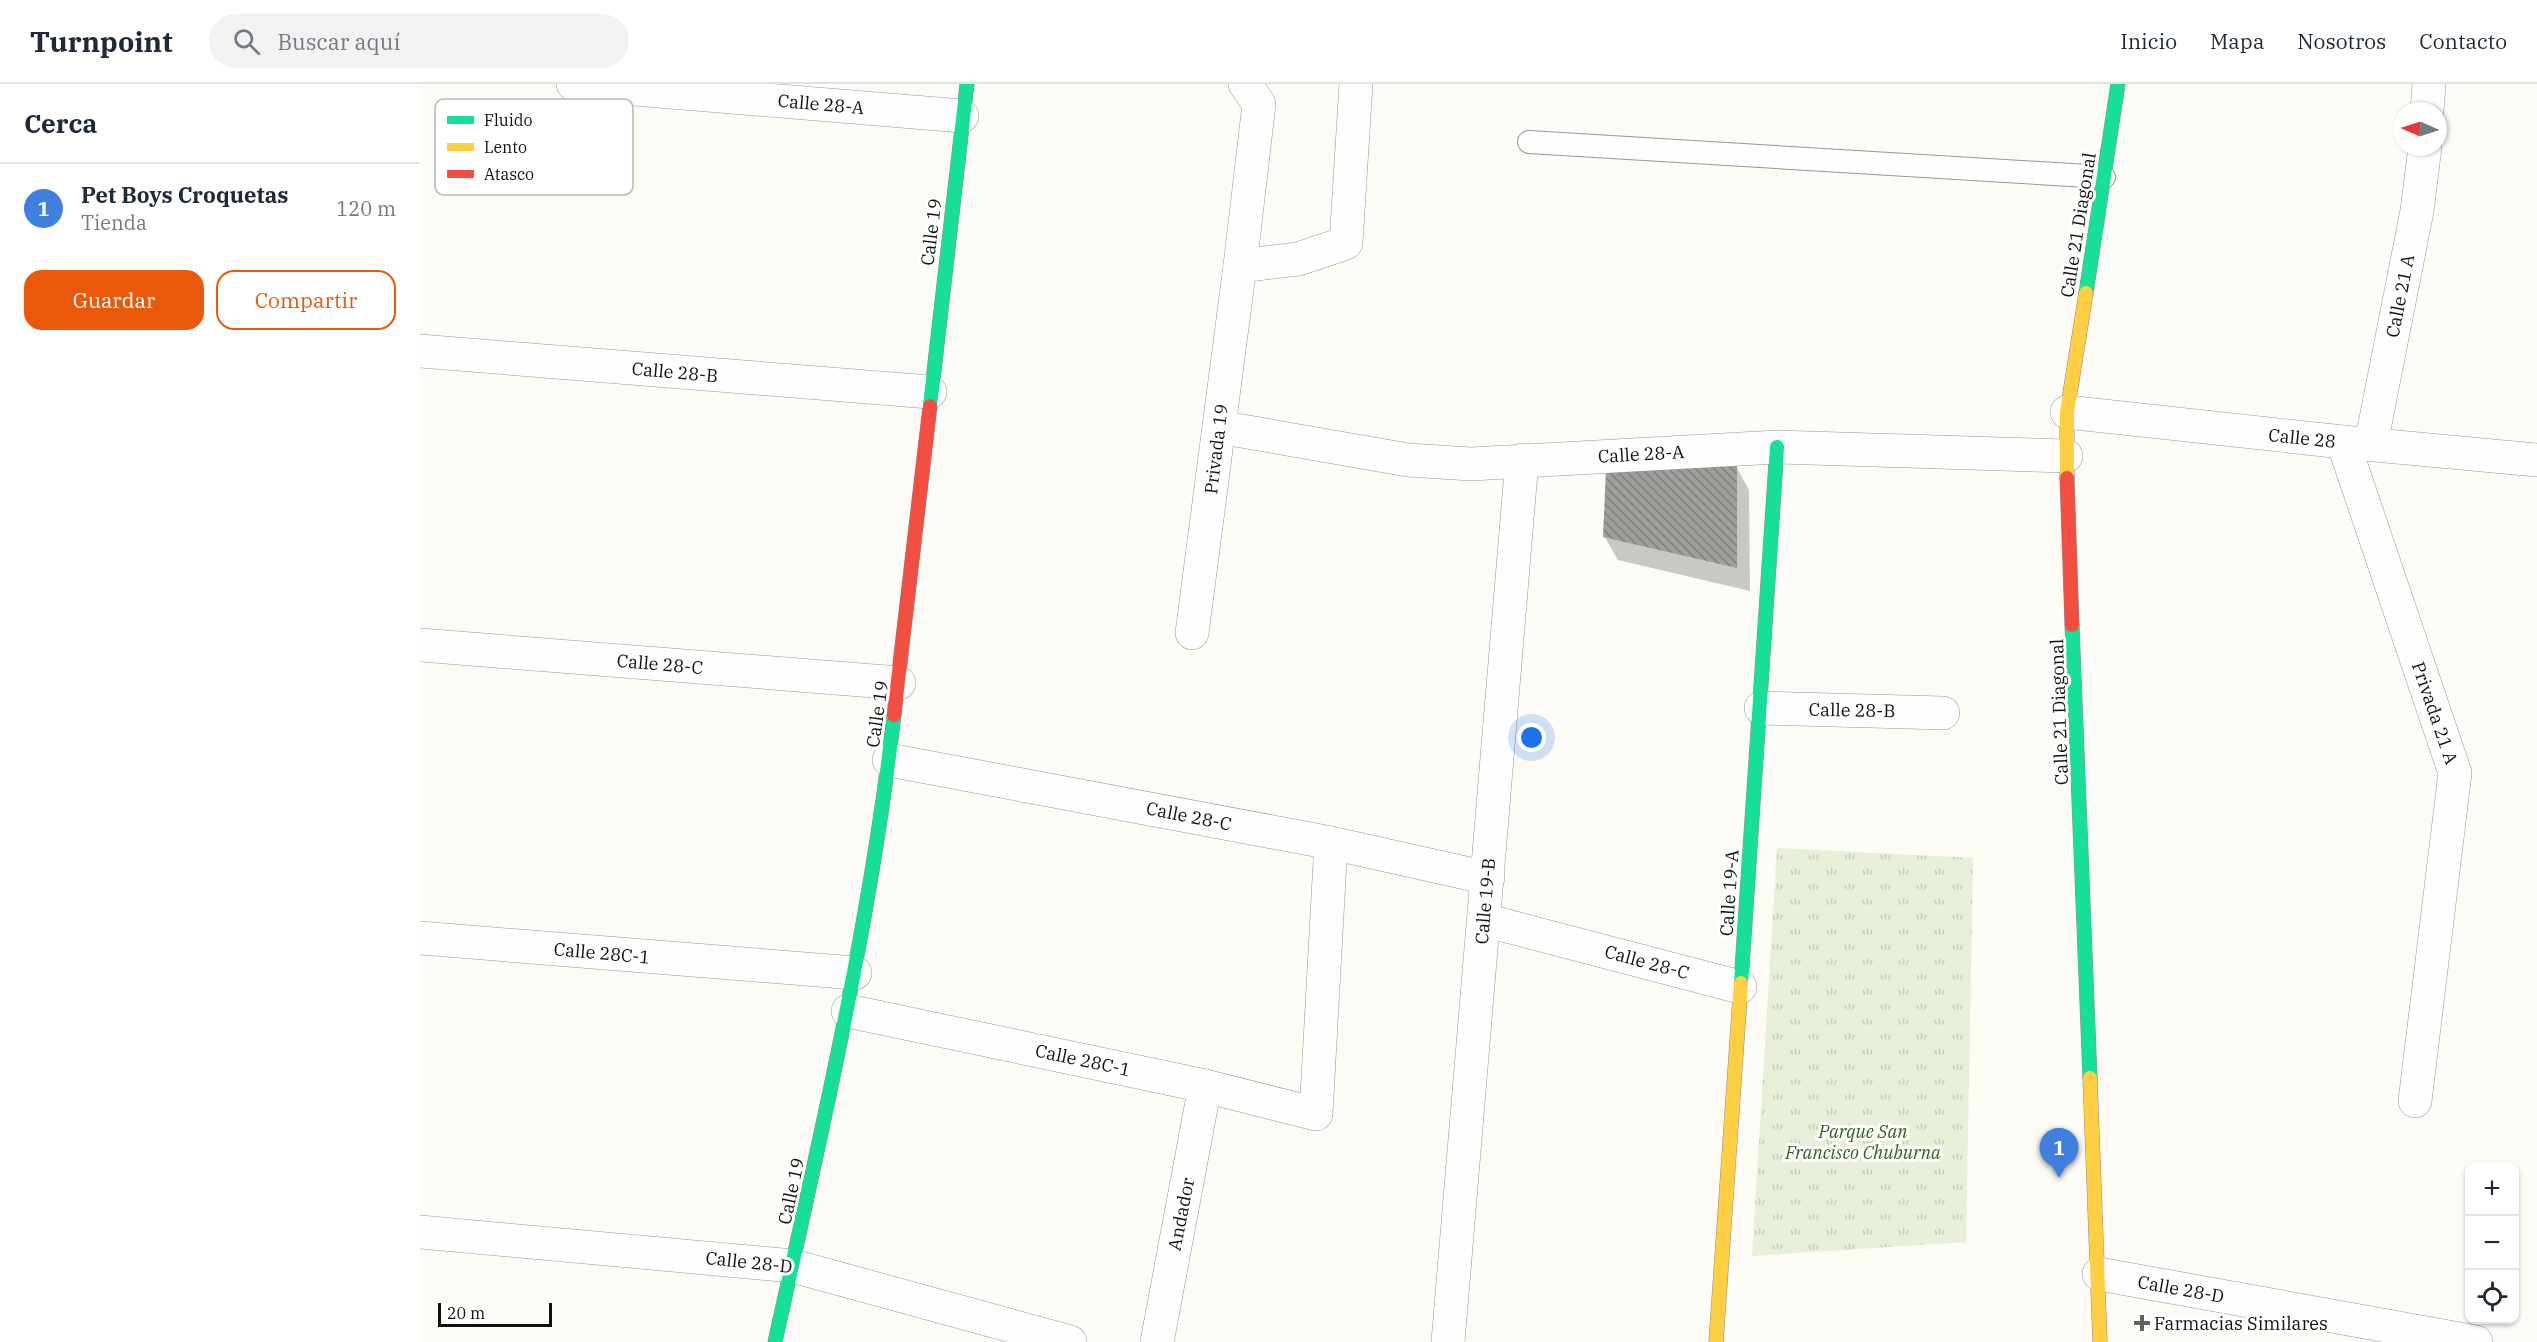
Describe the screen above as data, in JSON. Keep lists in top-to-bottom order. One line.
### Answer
{"streets":{"street":["Calle 28-A","Calle 21 Diagonal","Calle 19","Calle 21 A","Calle 28-B","Calle 28","Privada 19","Calle 28-C","Privada 21 A","Calle 19-A","Calle 19-B","Calle 28C-1","Andador","Calle 28-D"]},"crossings":[["Calle 28-A","Calle 21 Diagonal"],["Calle 28-A","Calle 19"],["Calle 28-A","Privada 19"],["Calle 28-A","Calle 19-A"],["Calle 28-A","Calle 19-B"],["Calle 21 Diagonal","Calle 28"],["Calle 21 Diagonal","Calle 28-D"],["Calle 19","Calle 28-B"],["Calle 19","Calle 28-C"],["Calle 19","Calle 28C-1"],["Calle 19","Calle 28-D"],["Calle 21 A","Calle 28"],["Calle 21 A","Privada 21 A"],["Calle 28-B","Calle 19-A"],["Calle 28","Privada 21 A"],["Calle 28-C","Calle 19-A"],["Calle 28-C","Calle 19-B"],["Calle 28-C","Calle 28C-1"],["Calle 28C-1","Andador"]],"parks":["Parque San Francisco Chuburna"],"places":{"health":["Farmacias Similares"]},"legend":["Fluido","Lento","Atasco"],"scale_bar":"20 m","north":"left","page":{"header":"Turnpoint","search":"Buscar aquí","nav":["Inicio","Mapa","Nosotros","Contacto"],"heading":"Cerca","list":[{"mark":"1","name":"Pet Boys Croquetas","note":"Tienda","value":"120 m"}],"buttons":["Guardar","Compartir"],"pins":"1","map_buttons":["+","−"],"scale":"20 m"}}
